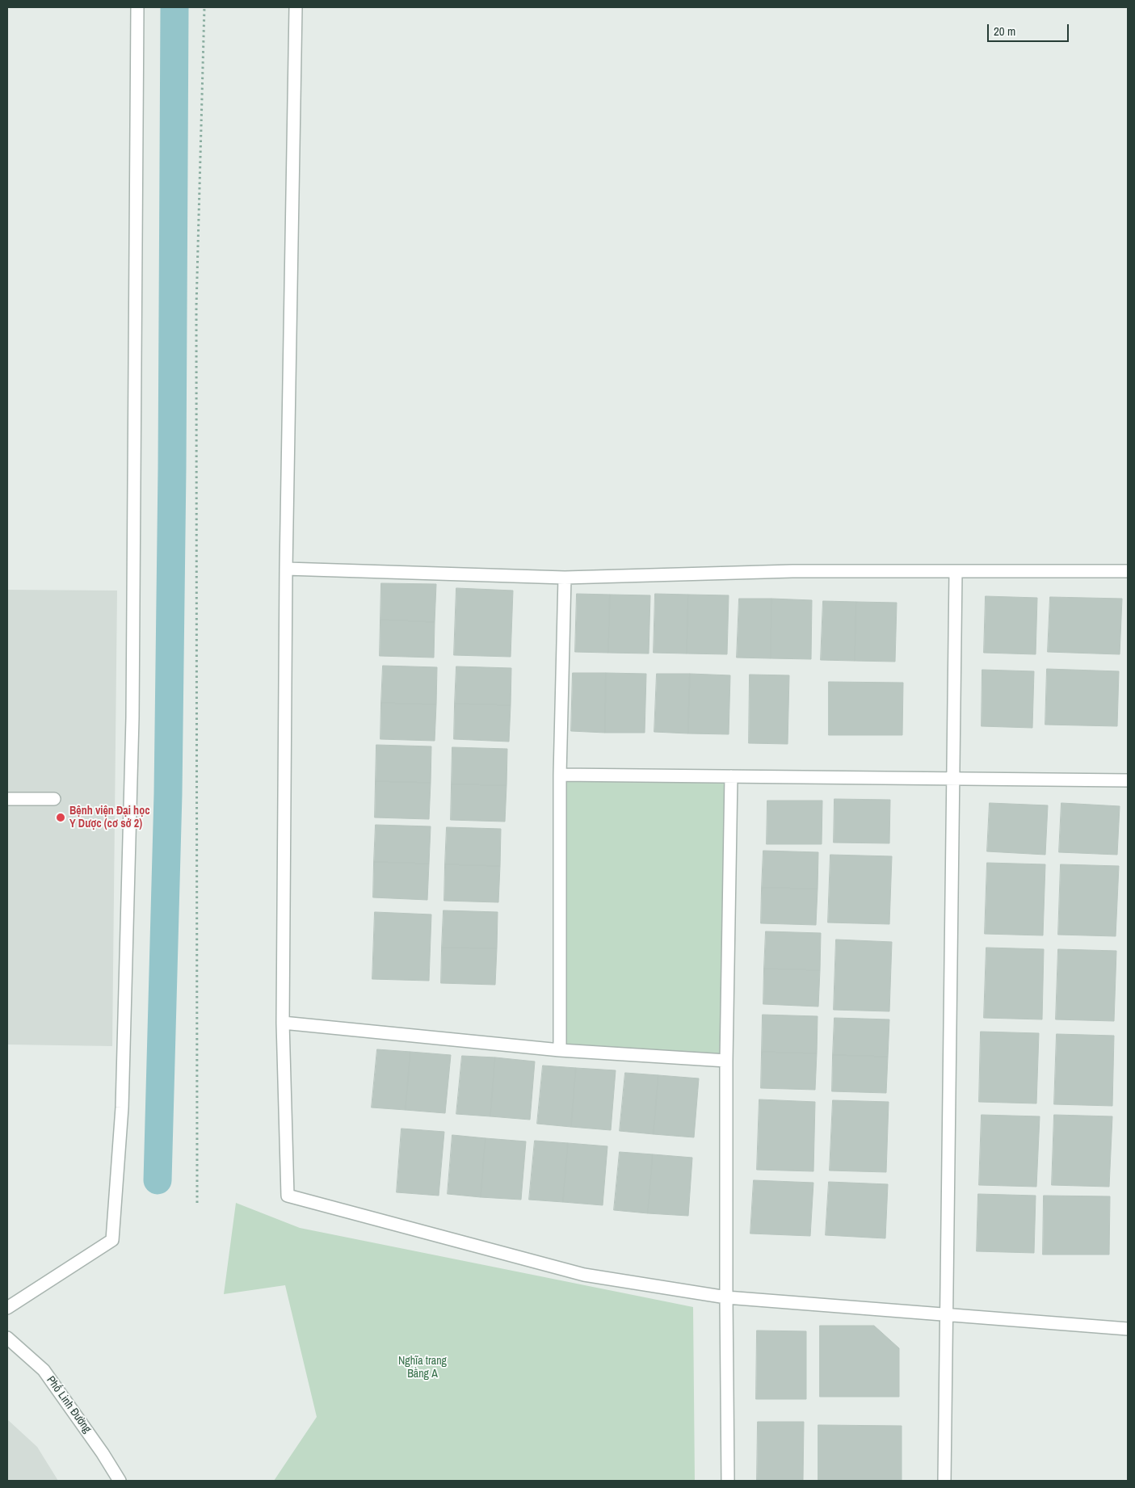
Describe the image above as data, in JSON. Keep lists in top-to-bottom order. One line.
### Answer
{"streets":{"street":["Phố Linh Đường"]},"parks":["Nghĩa trang Bằng A"],"places":["Bệnh viện Đại học Y Dược (cơ sở 2)"],"scale_bar":"20 m"}
